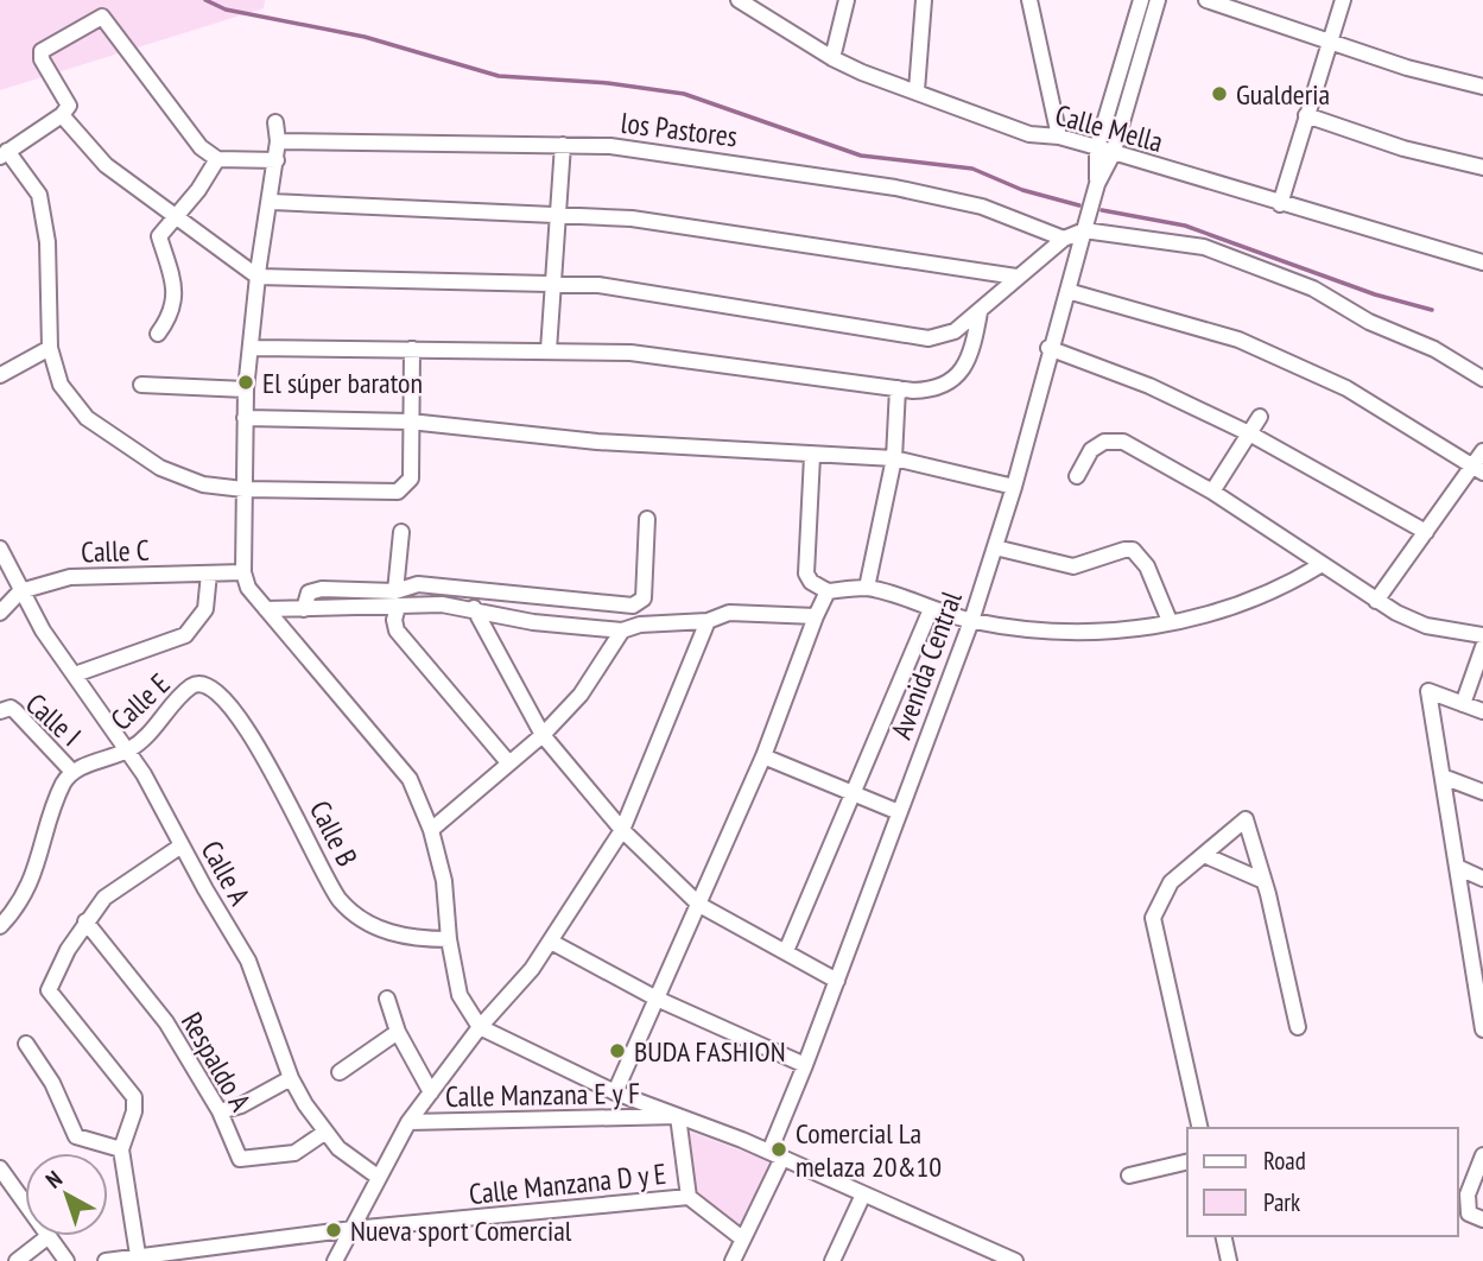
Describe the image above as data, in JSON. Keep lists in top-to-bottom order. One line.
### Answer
{"streets":{"street":["Calle Mella","los Pastores","Calle C","Avenida Central","Calle E","Calle I","Calle B","Calle A","Respaldo A","Calle Manzana E y F","Calle Manzana D y E"]},"crossings":[["Calle Mella","Avenida Central"],["Calle C","Calle A"],["Calle E","Calle I"],["Calle E","Calle B"],["Calle E","Calle A"],["Calle A","Respaldo A"]],"places":["Gualderia","El súper baraton","BUDA FASHION","Comercial La melaza 20&10","Nueva sport Comercial"],"legend":["Road","Park"],"north":"top left"}
